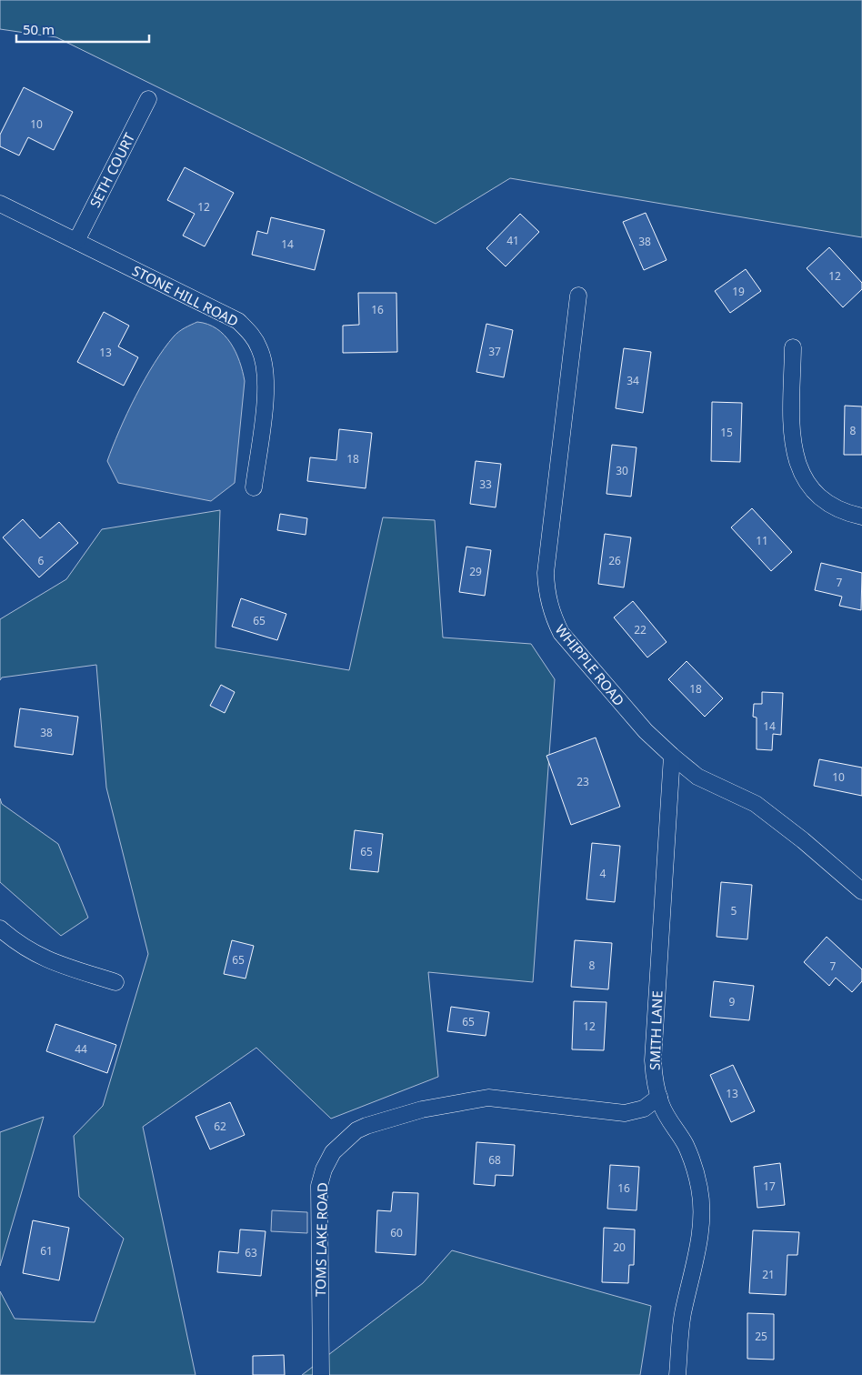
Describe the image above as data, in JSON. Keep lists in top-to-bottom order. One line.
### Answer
{"streets":{"street":["SETH COURT","STONE HILL ROAD","WHIPPLE ROAD","SMITH LANE","TOMS LAKE ROAD"]},"crossings":[["SETH COURT","STONE HILL ROAD"],["WHIPPLE ROAD","SMITH LANE"],["SMITH LANE","TOMS LAKE ROAD"]],"house_numbers":["10","12","41","38","14","12","19","16","37","13","34","8","15","18","30","33","11","6","26","29","7","65","22","18","14","38","10","23","65","4","5","65","8","7","9","65","12","44","13","62","68","17","16","60","20","61","63","21","25"],"scale_bar":"50 m"}
